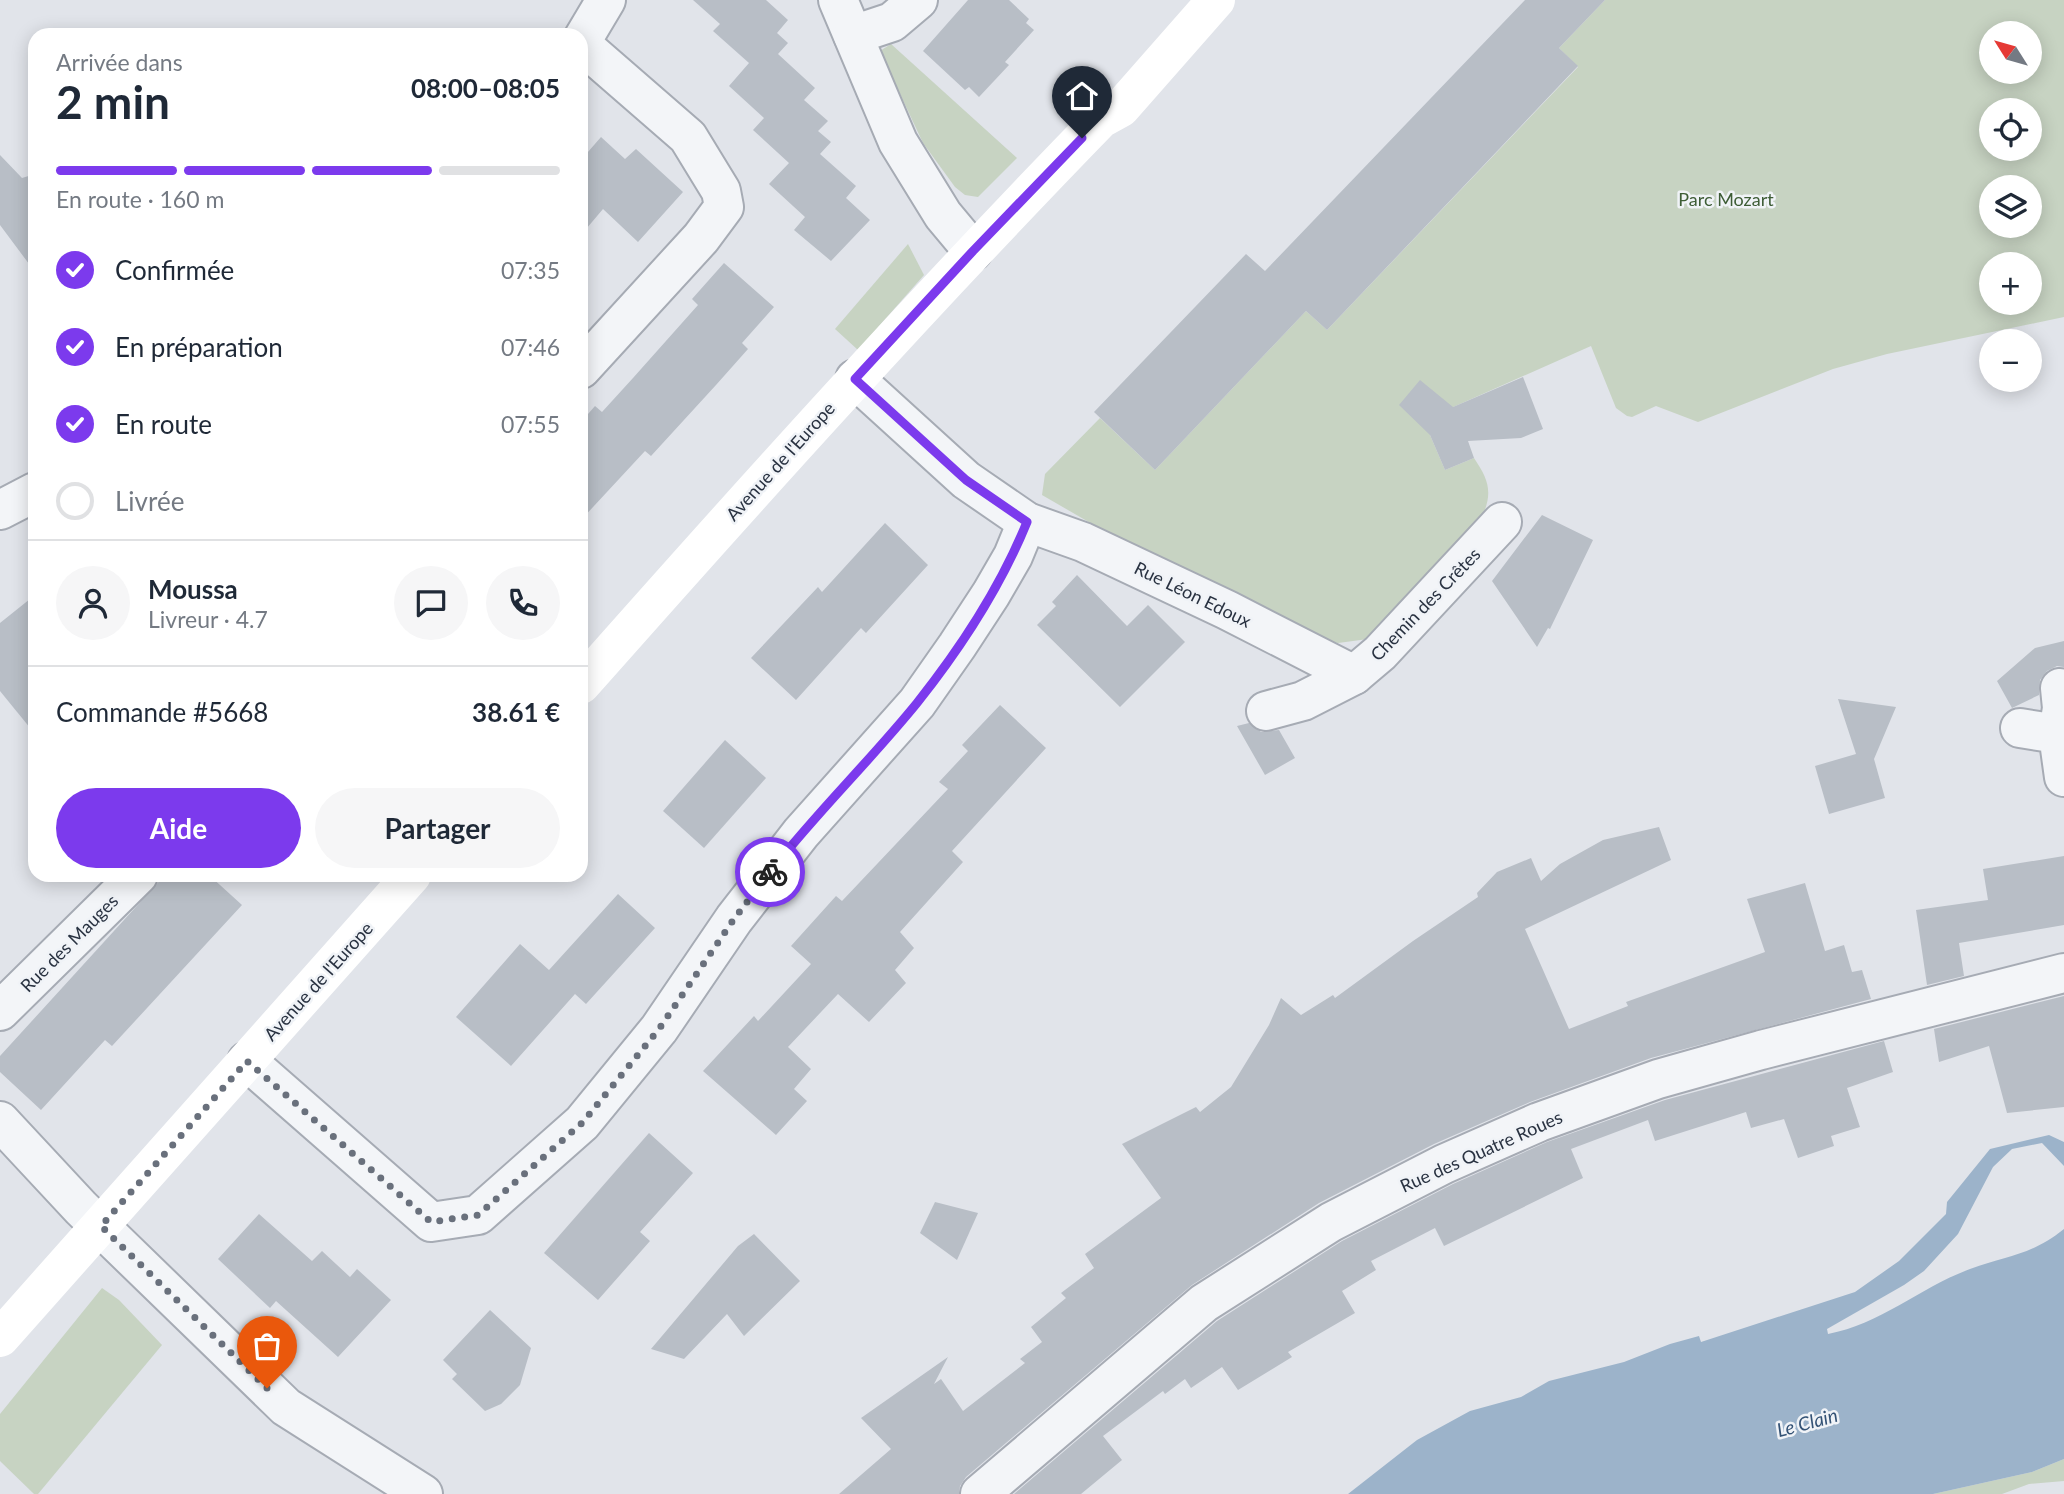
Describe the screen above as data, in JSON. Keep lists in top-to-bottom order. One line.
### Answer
{"streets":{"main road":["Avenue de l'Europe"],"street":["Rue Léon Edoux","Chemin des Crêtes","Rue des Mauges","Rue des Quatre Roues"]},"crossings":[["Avenue de l'Europe","Rue Léon Edoux"],["Rue Léon Edoux","Chemin des Crêtes"]],"water":["Le Clain"],"parks":["Parc Mozart"],"north":"top left","page":{"map_buttons":["+","−"],"heading":["2 min","Arrivée dans","08:00–08:05"],"panel":["Moussa","Livreur · 4.7","Commande #5668","38.61 €"],"bar":"En route · 160 m","list":[["Confirmée","07:35"],["En préparation","07:46"],["En route","07:55"],"Livrée"],"buttons":["Aide","Partager"]}}
